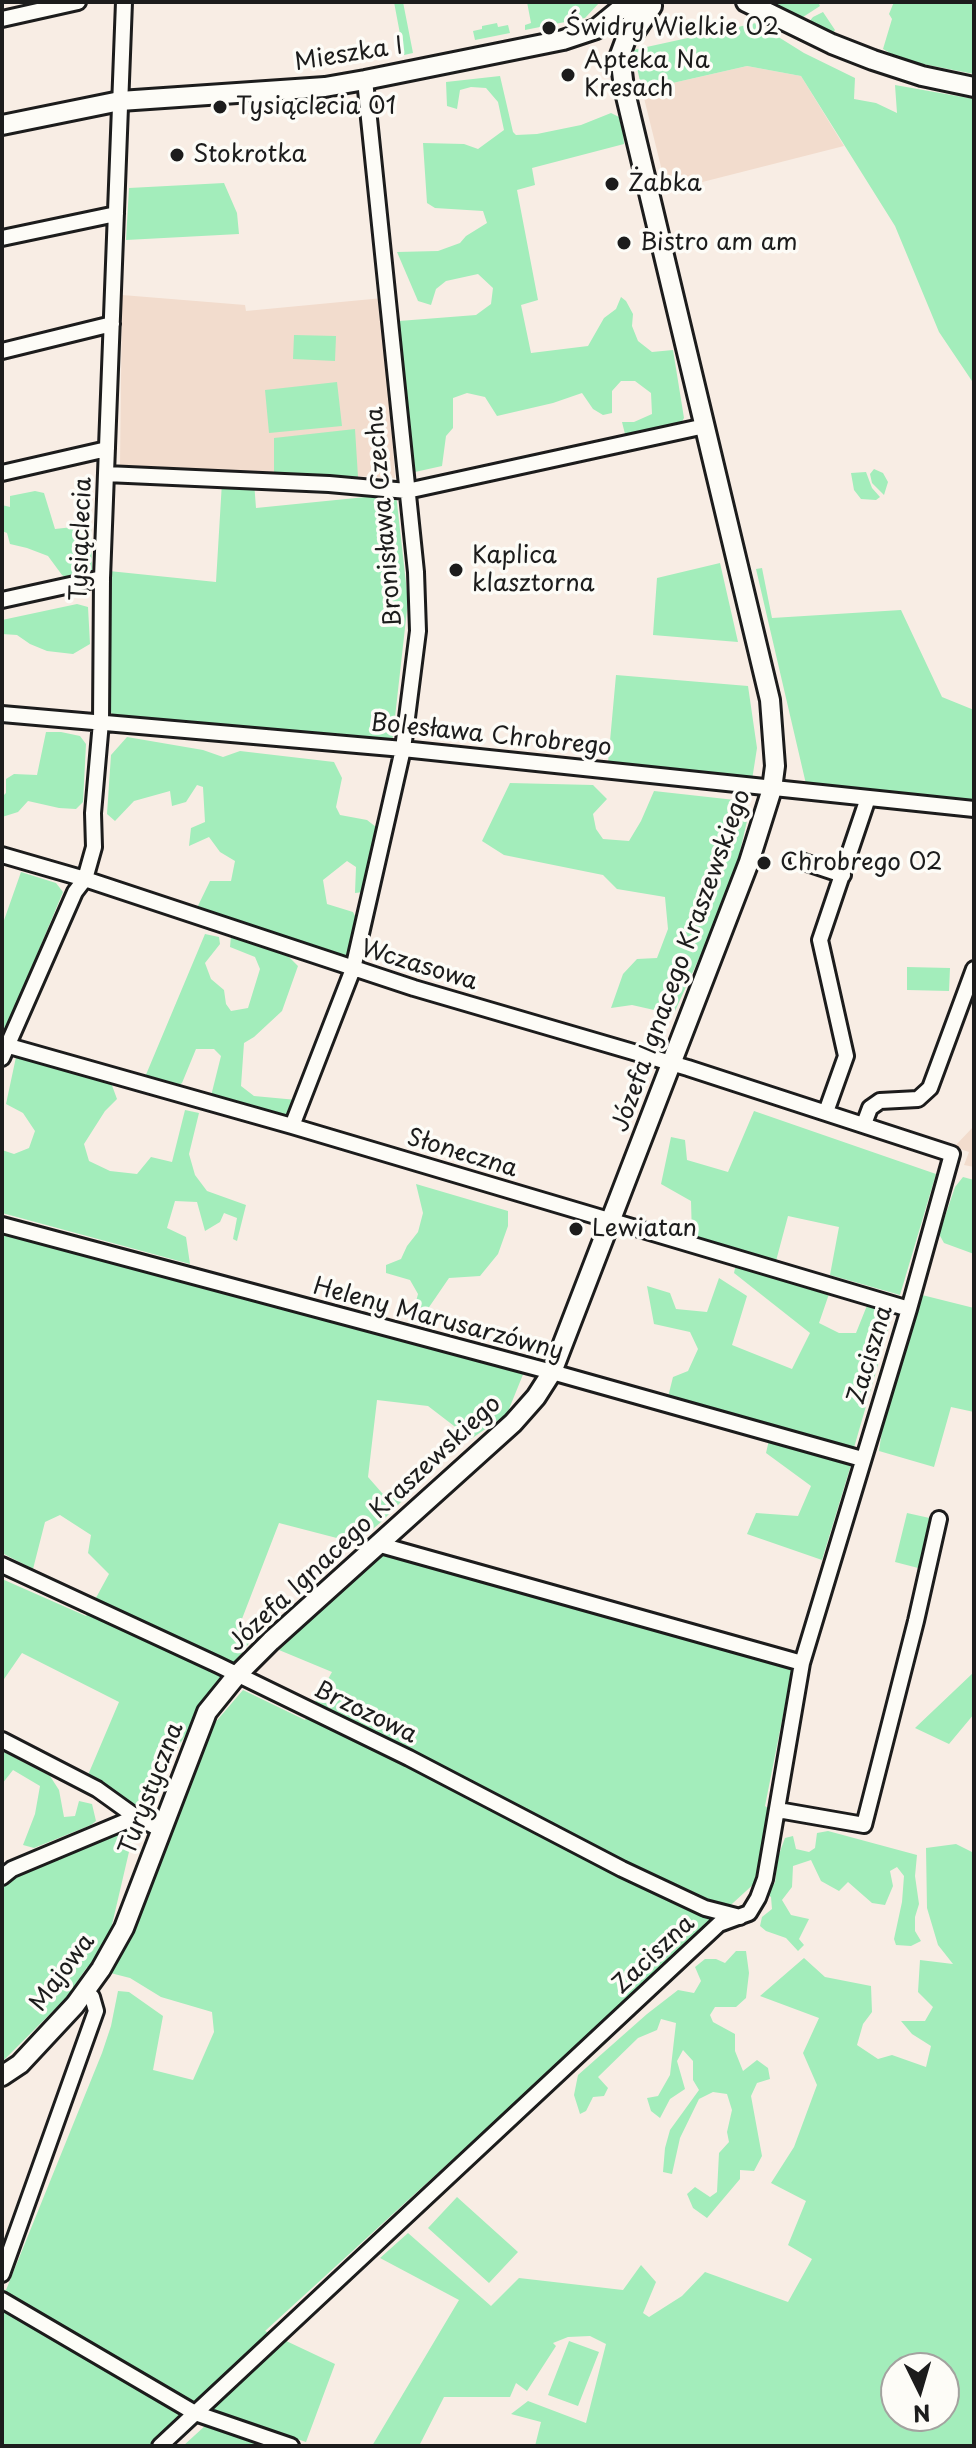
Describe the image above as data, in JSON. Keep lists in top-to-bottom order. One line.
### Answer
{"streets":{"street":["Mieszka I","Bronisława Czecha","Tysiąclecia","Bolesława Chrobrego","Józefa Ignacego Kraszewskiego","Wczasowa","Słoneczna","Heleny Marusarzówny","Zaciszna","Brzozowa","Turystyczna","Majowa"]},"crossings":[["Mieszka I","Bronisława Czecha"],["Mieszka I","Tysiąclecia"],["Bronisława Czecha","Bolesława Chrobrego"],["Bronisława Czecha","Wczasowa"],["Bronisława Czecha","Słoneczna"],["Tysiąclecia","Bolesława Chrobrego"],["Tysiąclecia","Wczasowa"],["Tysiąclecia","Słoneczna"],["Bolesława Chrobrego","Józefa Ignacego Kraszewskiego"],["Józefa Ignacego Kraszewskiego","Wczasowa"],["Józefa Ignacego Kraszewskiego","Słoneczna"],["Józefa Ignacego Kraszewskiego","Heleny Marusarzówny"],["Józefa Ignacego Kraszewskiego","Brzozowa"],["Józefa Ignacego Kraszewskiego","Turystyczna"],["Wczasowa","Zaciszna"],["Słoneczna","Zaciszna"],["Heleny Marusarzówny","Zaciszna"],["Zaciszna","Brzozowa"],["Brzozowa","Turystyczna"],["Turystyczna","Majowa"]],"places":["Świdry Wielkie 02","Apteka Na Kresach","Tysiąclecia 01","Stokrotka","Żabka","Bistro am am","Kaplica klasztorna","Chrobrego 02","Lewiatan"],"north":"bottom"}
